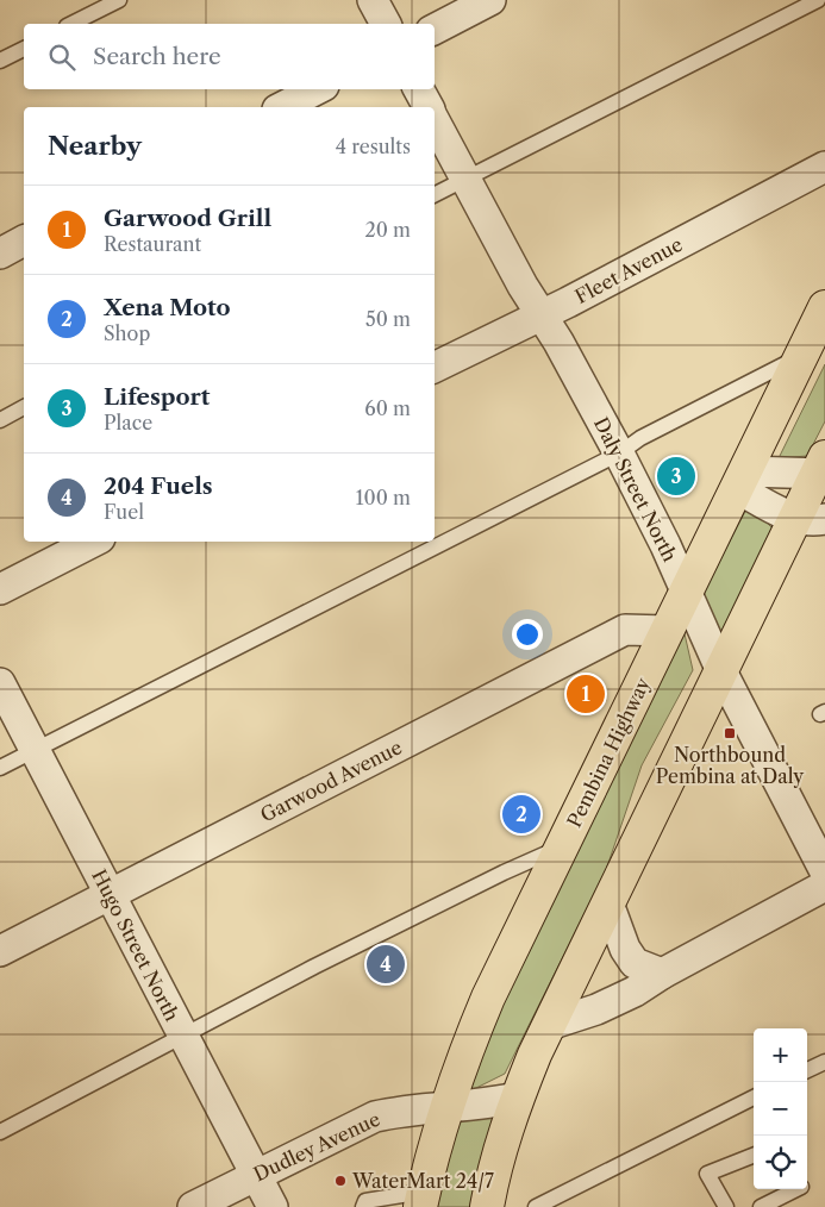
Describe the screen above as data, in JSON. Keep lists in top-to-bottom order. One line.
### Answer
{"streets":{"main road":["Pembina Highway"],"street":["Fleet Avenue","Daly Street North","Garwood Avenue","Hugo Street North","Dudley Avenue"]},"crossings":[["Fleet Avenue","Daly Street North"],["Daly Street North","Pembina Highway"],["Pembina Highway","Garwood Avenue"],["Pembina Highway","Dudley Avenue"],["Garwood Avenue","Hugo Street North"],["Hugo Street North","Dudley Avenue"]],"places":{"transit":["Northbound Pembina at Daly"],"other":["WaterMart 24/7"]},"page":{"search":"Search here","heading":["Nearby","4 results"],"list":[{"mark":"1","name":"Garwood Grill","note":"Restaurant","value":"20 m"},{"mark":"2","name":"Xena Moto","note":"Shop","value":"50 m"},{"mark":"3","name":"Lifesport","note":"Place","value":"60 m"},{"mark":"4","name":"204 Fuels","note":"Fuel","value":"100 m"}],"pins":["3","1","2","4"],"map_buttons":["+","−"]}}
